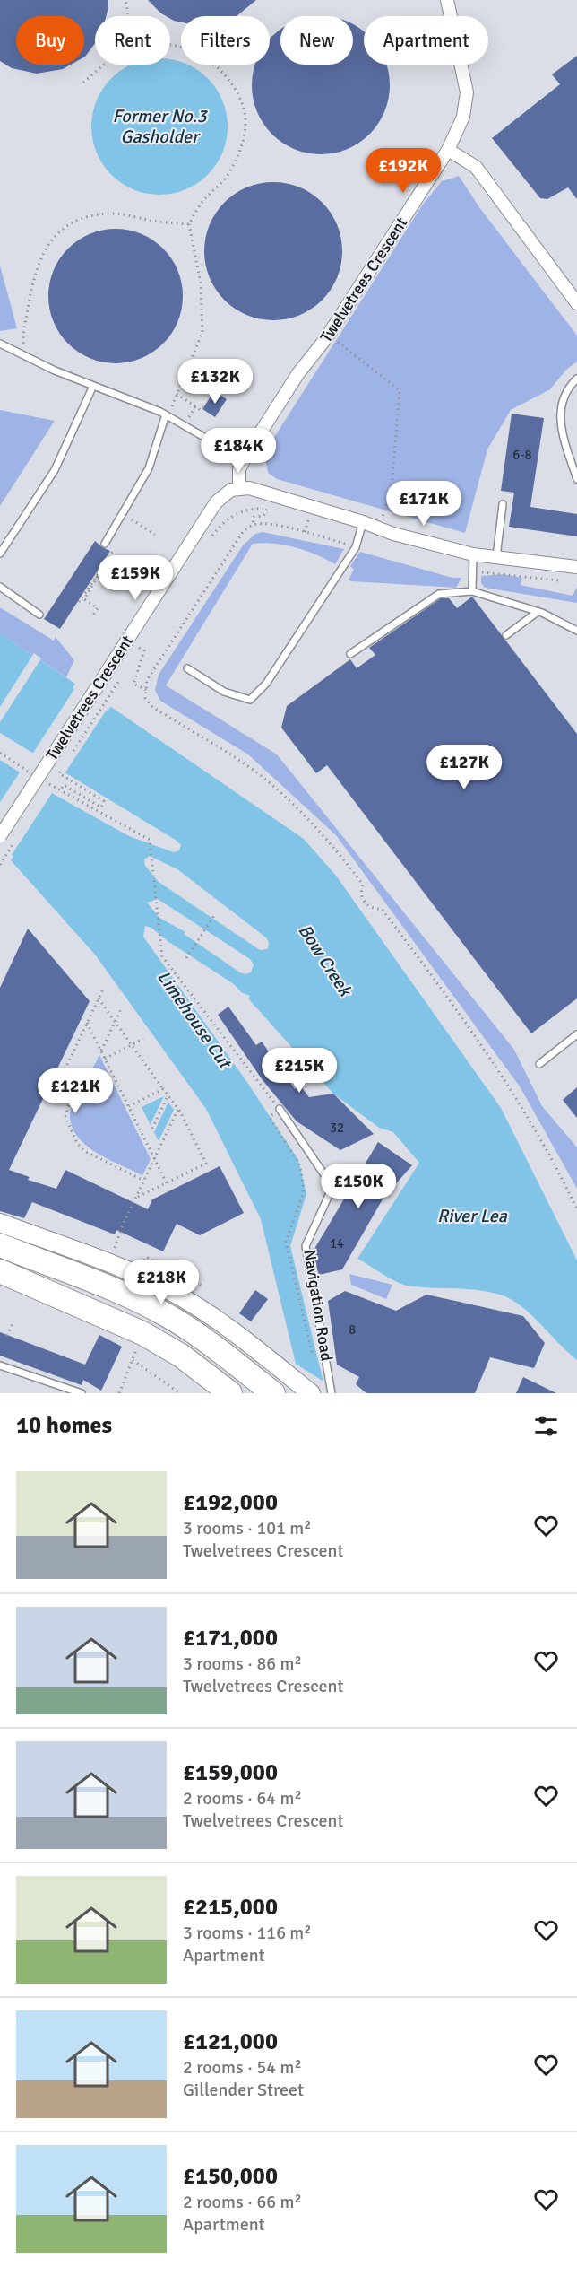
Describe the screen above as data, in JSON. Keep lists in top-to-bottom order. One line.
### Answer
{"streets":{"street":["Twelvetrees Crescent"],"lane":["Navigation Road"]},"water":["Former No.3 Gasholder","Bow Creek","Limehouse Cut","River Lea"],"house_numbers":["6-8","32","14","8"],"page":{"chip":["Buy","Rent","Filters","New","Apartment"],"price":["£192K","£132K","£184K","£171K","£159K","£127K","£215K","£121K","£150K","£218K"],"heading":"10 homes","list":[{"name":"£192,000","note":"3 rooms · 101 m² · Twelvetrees Crescent"},{"name":"£171,000","note":"3 rooms · 86 m² · Twelvetrees Crescent"},{"name":"£159,000","note":"2 rooms · 64 m² · Twelvetrees Crescent"},{"name":"£215,000","note":"3 rooms · 116 m² · Apartment"},{"name":"£121,000","note":"2 rooms · 54 m² · Gillender Street"},{"name":"£150,000","note":"2 rooms · 66 m² · Apartment"}]}}
